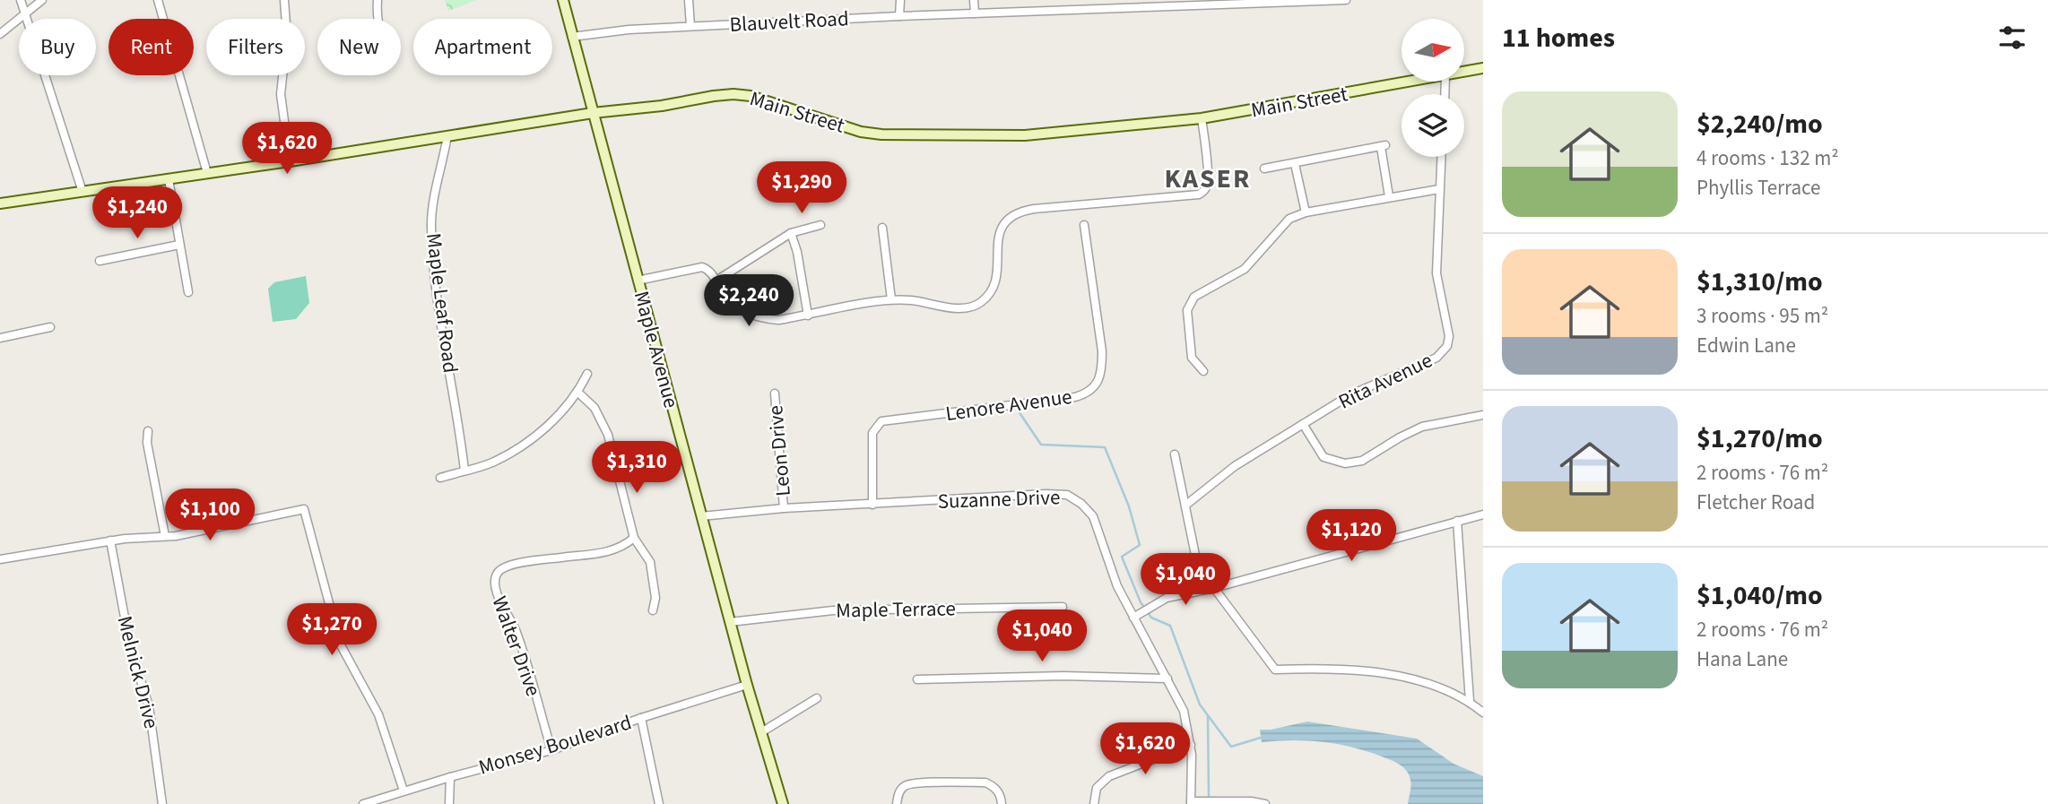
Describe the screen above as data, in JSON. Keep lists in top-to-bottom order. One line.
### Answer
{"streets":{"main road":["Main Street","Maple Avenue"],"street":["Blauvelt Road","Maple Leaf Road","Rita Avenue","Lenore Avenue","Leon Drive","Suzanne Drive","Maple Terrace","Walter Drive","Melnick Drive","Monsey Boulevard"]},"crossings":[["Blauvelt Road","Maple Avenue"],["Main Street","Maple Leaf Road"],["Main Street","Maple Avenue"],["Maple Avenue","Suzanne Drive"],["Maple Avenue","Maple Terrace"],["Maple Avenue","Monsey Boulevard"],["Lenore Avenue","Suzanne Drive"],["Leon Drive","Suzanne Drive"],["Walter Drive","Monsey Boulevard"]],"districts":["KASER"],"north":"right","page":{"heading":"11 homes","chip":["Buy","Rent","Filters","New","Apartment"],"list":[{"name":"$2,240/mo","note":"4 rooms · 132 m² · Phyllis Terrace"},{"name":"$1,310/mo","note":"3 rooms · 95 m² · Edwin Lane"},{"name":"$1,270/mo","note":"2 rooms · 76 m² · Fletcher Road"},{"name":"$1,040/mo","note":"2 rooms · 76 m² · Hana Lane"}],"price":["$1,620","$1,290","$1,240","$2,240","$1,310","$1,100","$1,120","$1,040","$1,270","$1,040","$1,620"]}}
